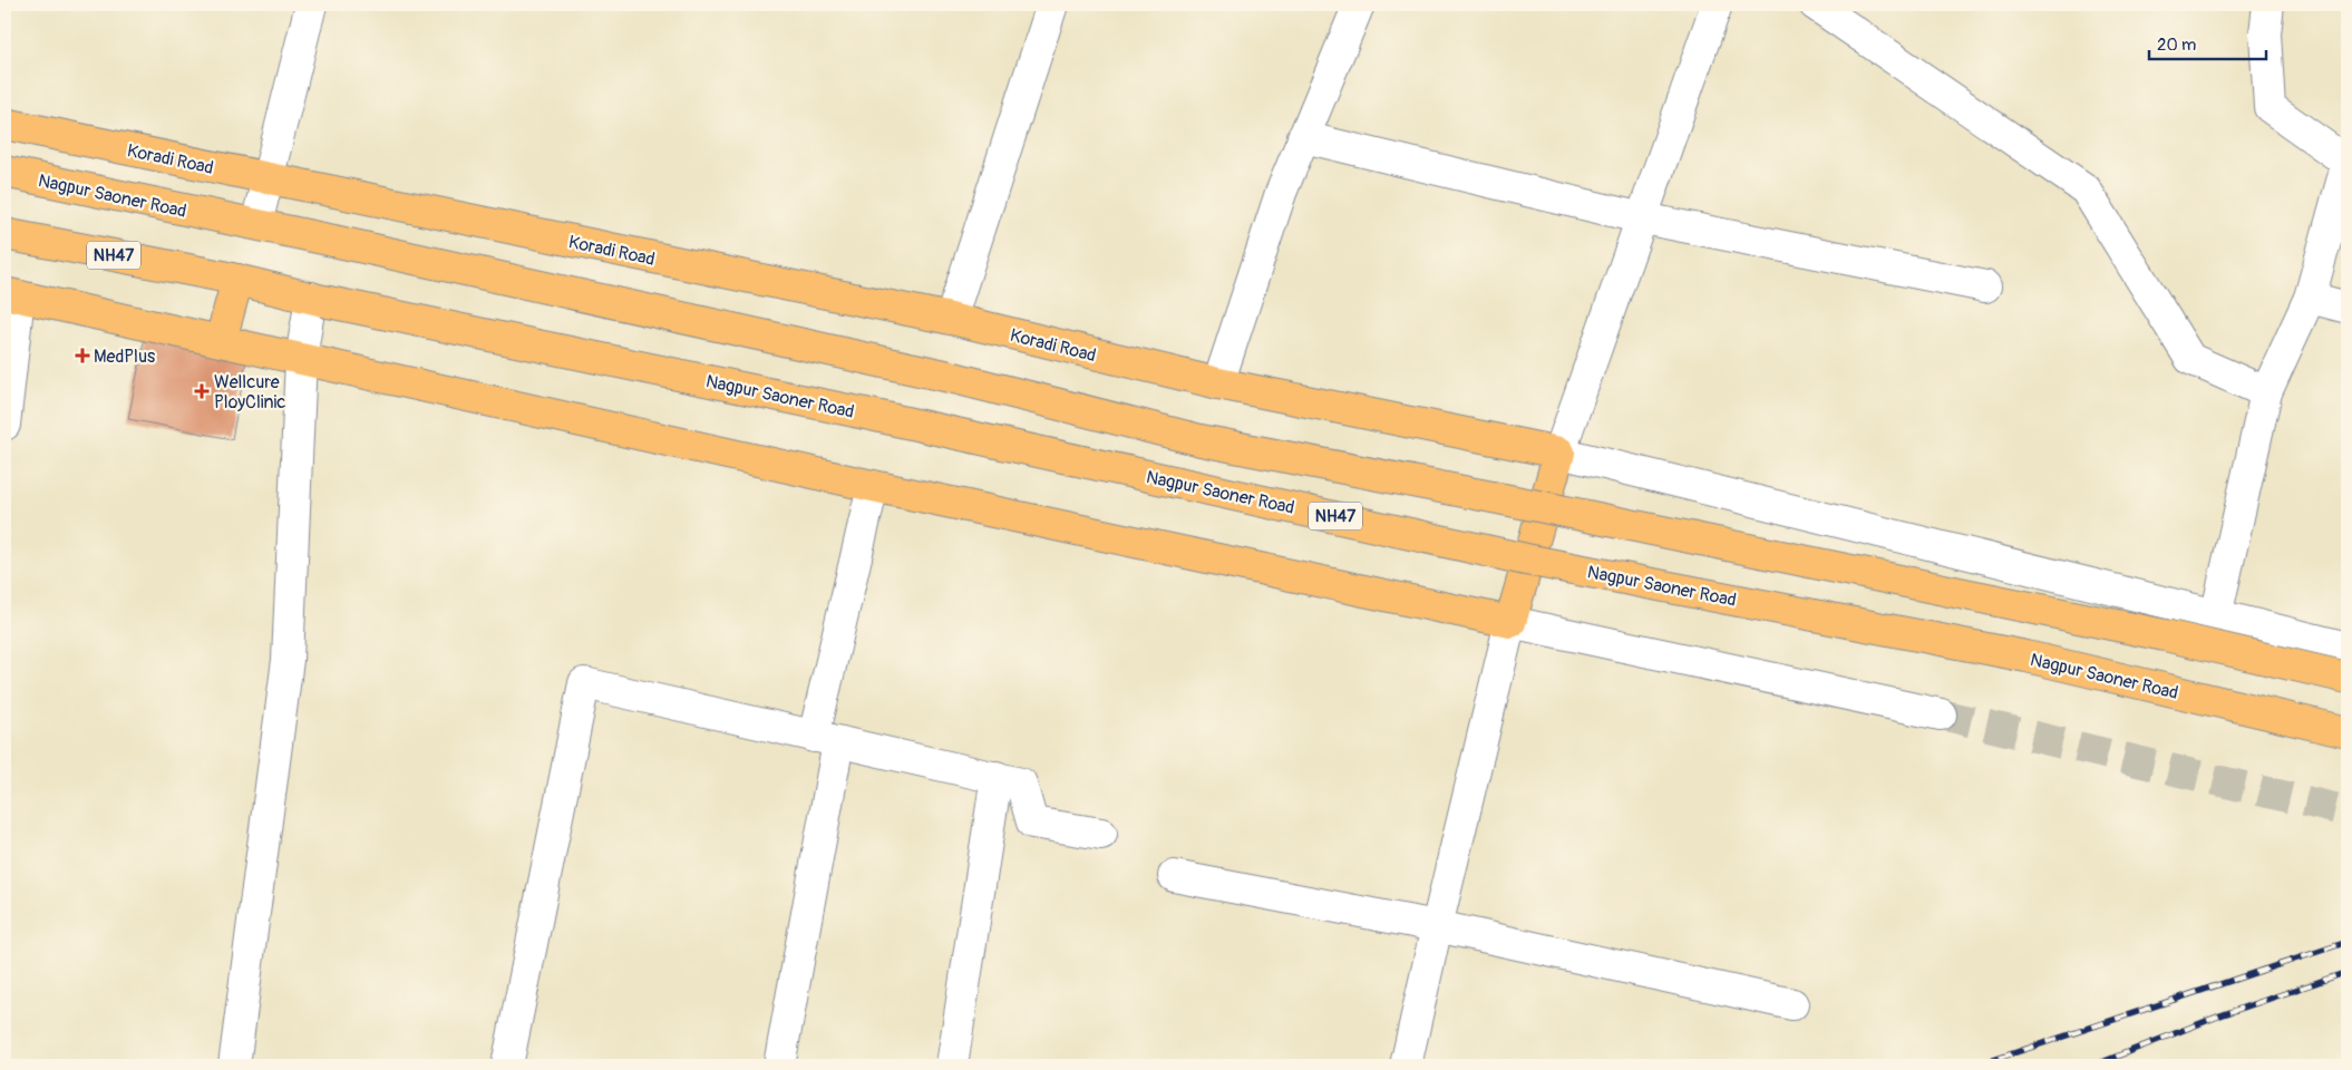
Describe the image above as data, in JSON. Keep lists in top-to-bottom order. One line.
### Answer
{"streets":{"main road":["Koradi Road","Nagpur Saoner Road","NH47"]},"crossings":[["Nagpur Saoner Road","NH47"]],"places":{"health":["MedPlus","Wellcure PloyClinic"]},"scale_bar":"20 m"}
